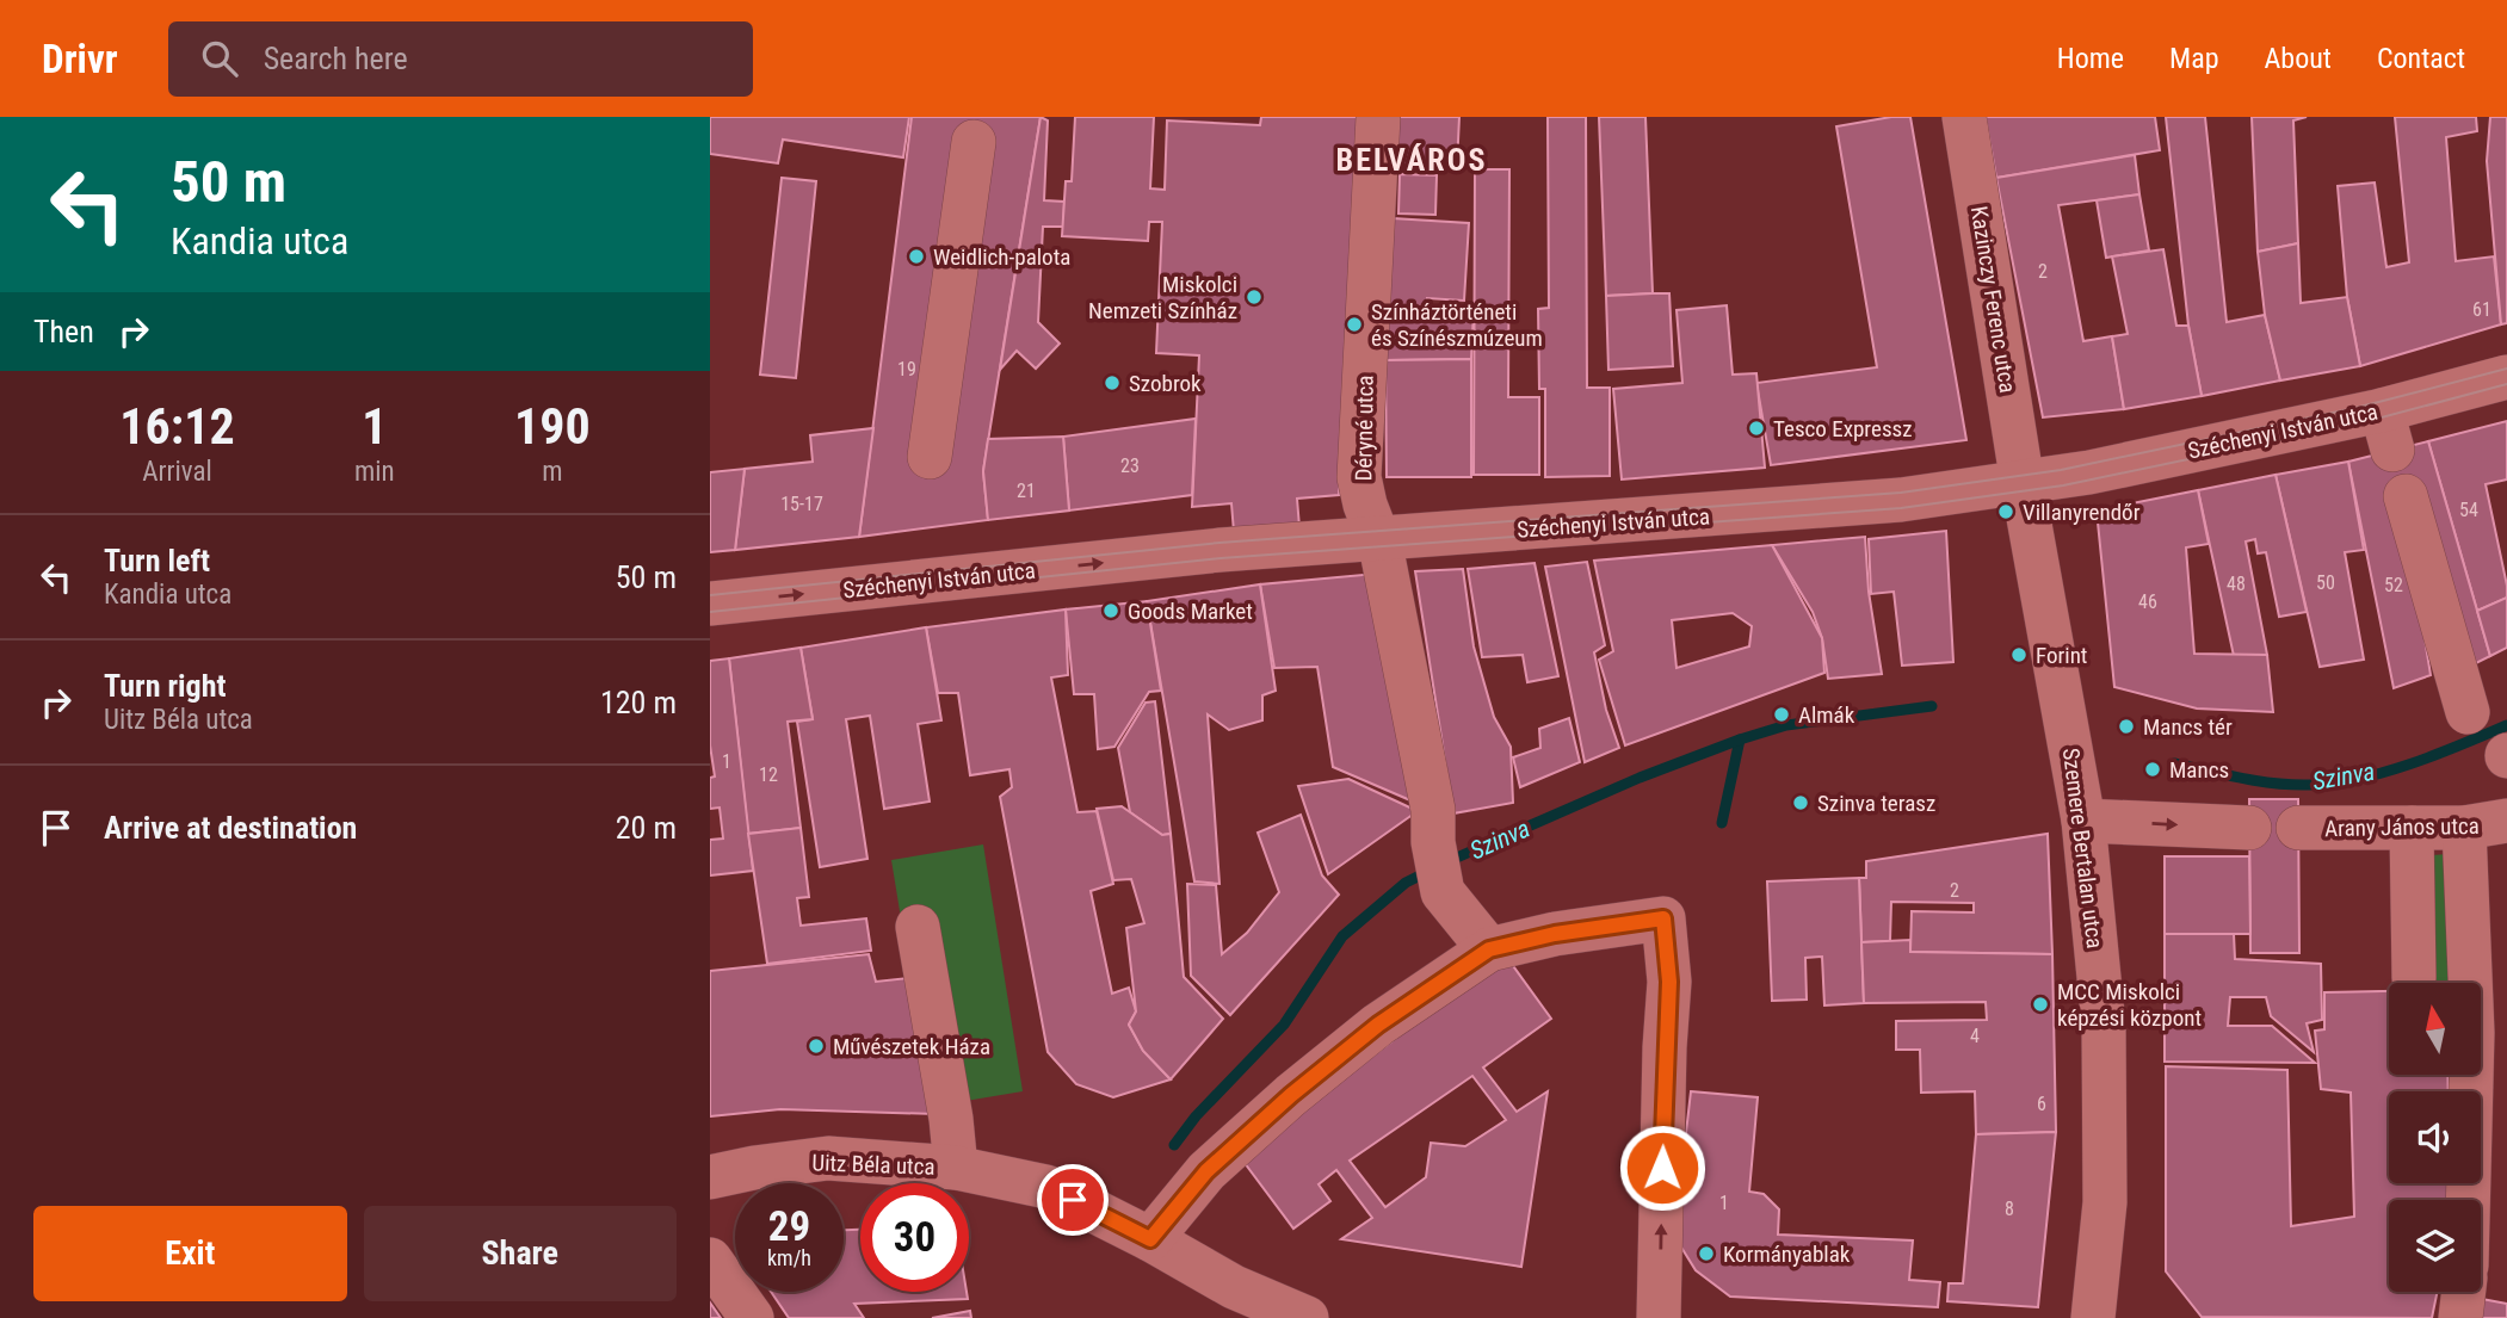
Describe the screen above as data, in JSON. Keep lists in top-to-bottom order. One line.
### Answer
{"streets":{"street":["Kazinczy Ferenc utca","Déryné utca","Széchenyi István utca","Arany János utca","Szemere Bertalan utca","Uitz Béla utca"]},"crossings":[["Kazinczy Ferenc utca","Széchenyi István utca"],["Kazinczy Ferenc utca","Szemere Bertalan utca"],["Déryné utca","Széchenyi István utca"],["Széchenyi István utca","Szemere Bertalan utca"]],"one_way":["Széchenyi István utca"],"districts":["BELVÁROS"],"water":["Szinva"],"places":["Weidlich-palota","Miskolci Nemzeti Színház","Színháztörténeti és Színészmúzeum","Szobrok","Tesco Expressz","Villanyrendőr","Goods Market","Forint","Almák","Mancs tér","Mancs","Szinva terasz","MCC Miskolci képzési központ","Művészetek Háza","Kormányablak"],"house_numbers":["2","61","19","23","21","15-17","54","50","48","52","46","1","12","2","4","6","1","8"],"north":"top","page":{"header":"Drivr","search":"Search here","nav":["Home","Map","About","Contact"],"turn":["50 m","Kandia utca"],"then":"Then","eta":["16:12","Arrival","1","min","190","m"],"list":[{"name":"Turn left","note":"Kandia utca","value":"50 m"},{"name":"Turn right","note":"Uitz Béla utca","value":"120 m"},{"name":"Arrive at destination","value":"20 m"}],"speed":"29 km/h","limit":"30","buttons":["Exit","Share"]}}
